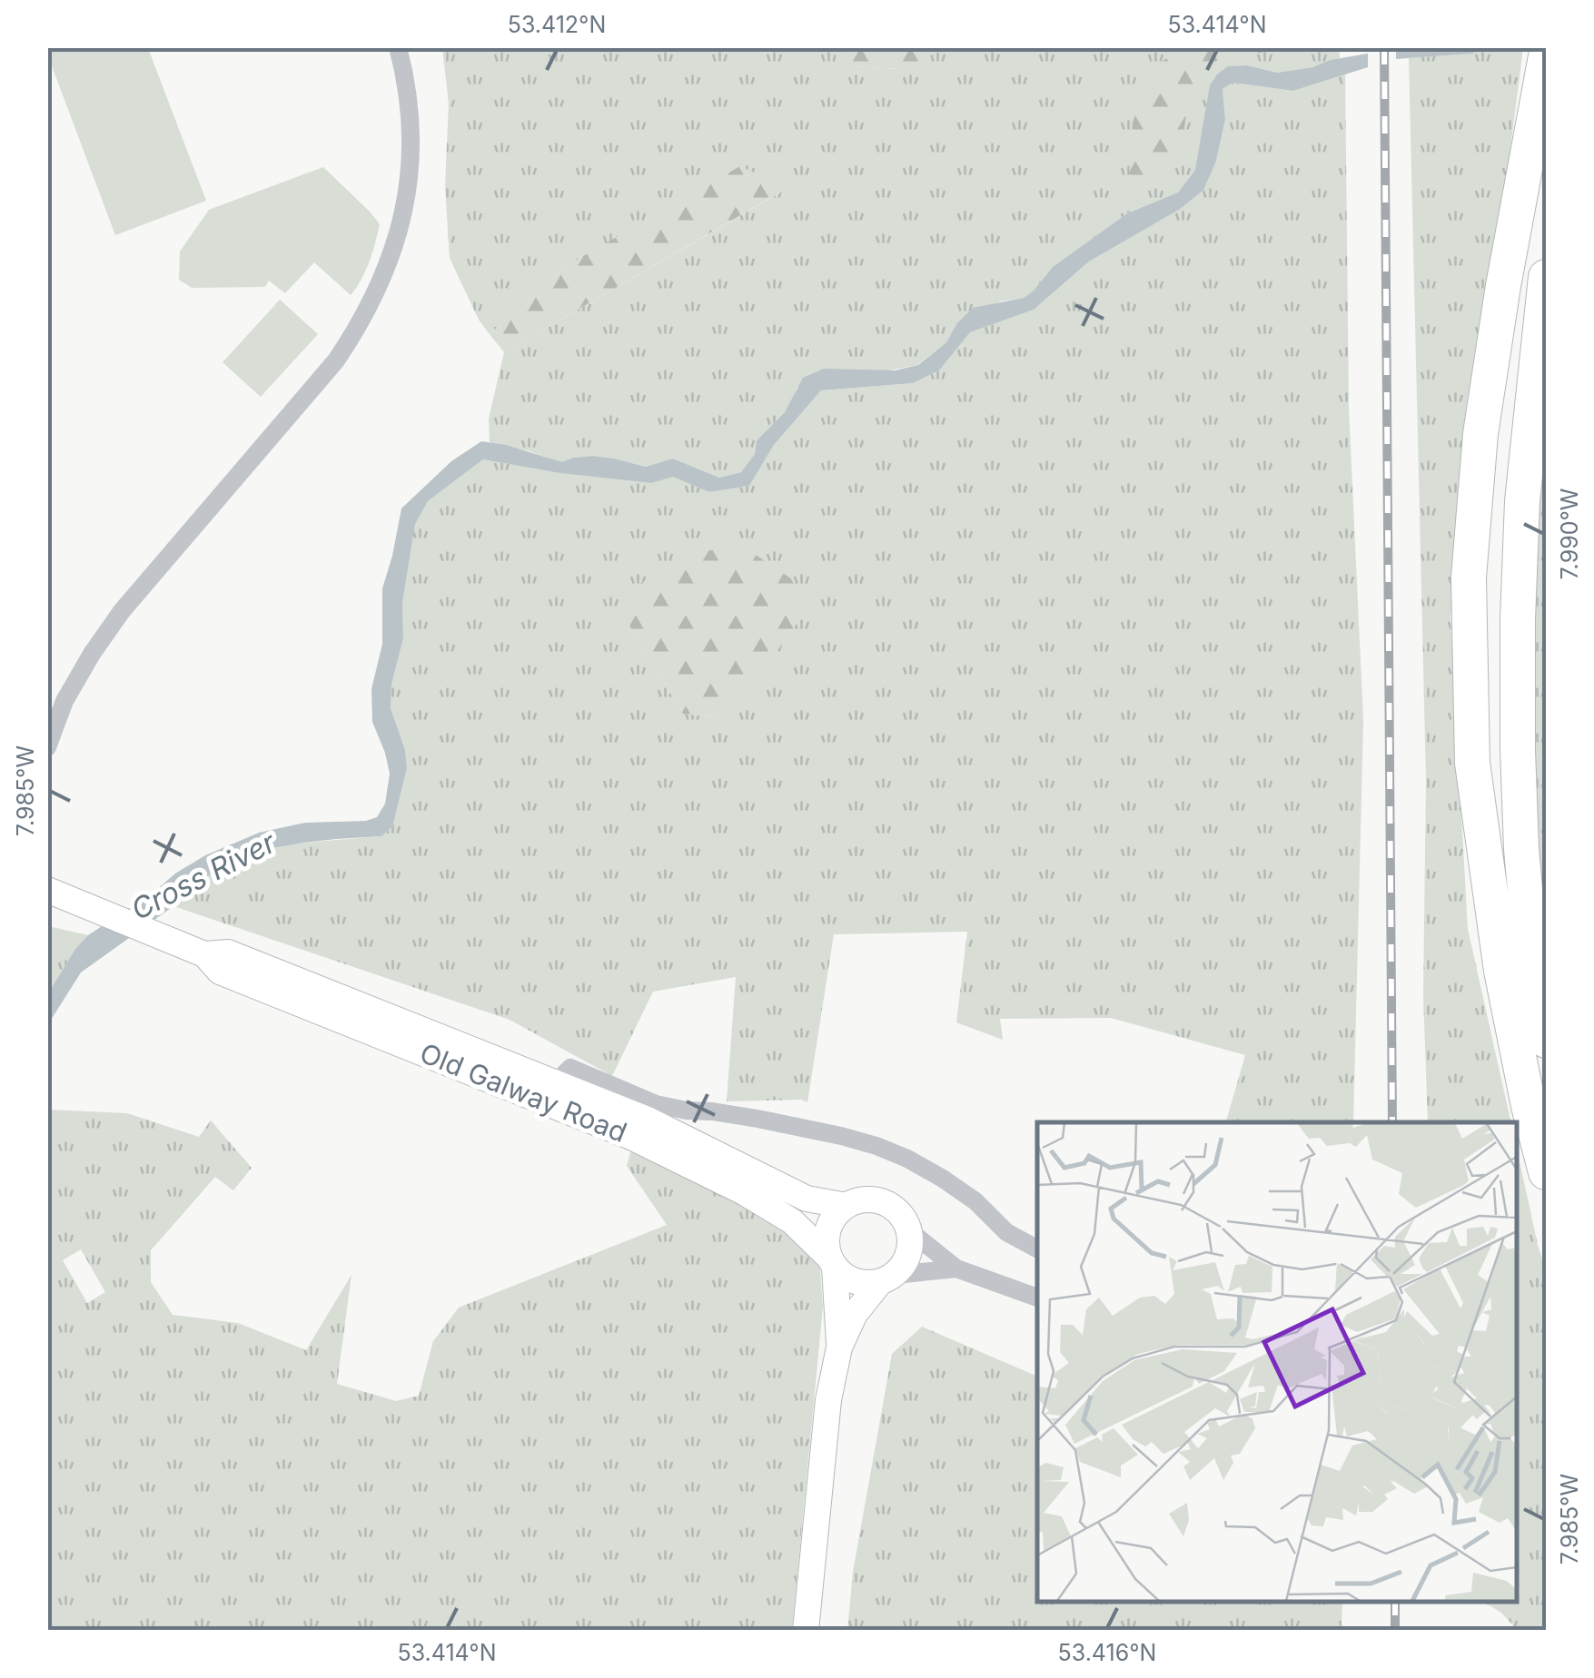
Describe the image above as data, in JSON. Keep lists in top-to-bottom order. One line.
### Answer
{"streets":{"main road":["Old Galway Road"]},"water":["Cross River"],"coordinates":["53.412°N","53.414°N","7.990°W","7.985°W","53.416°N"]}
